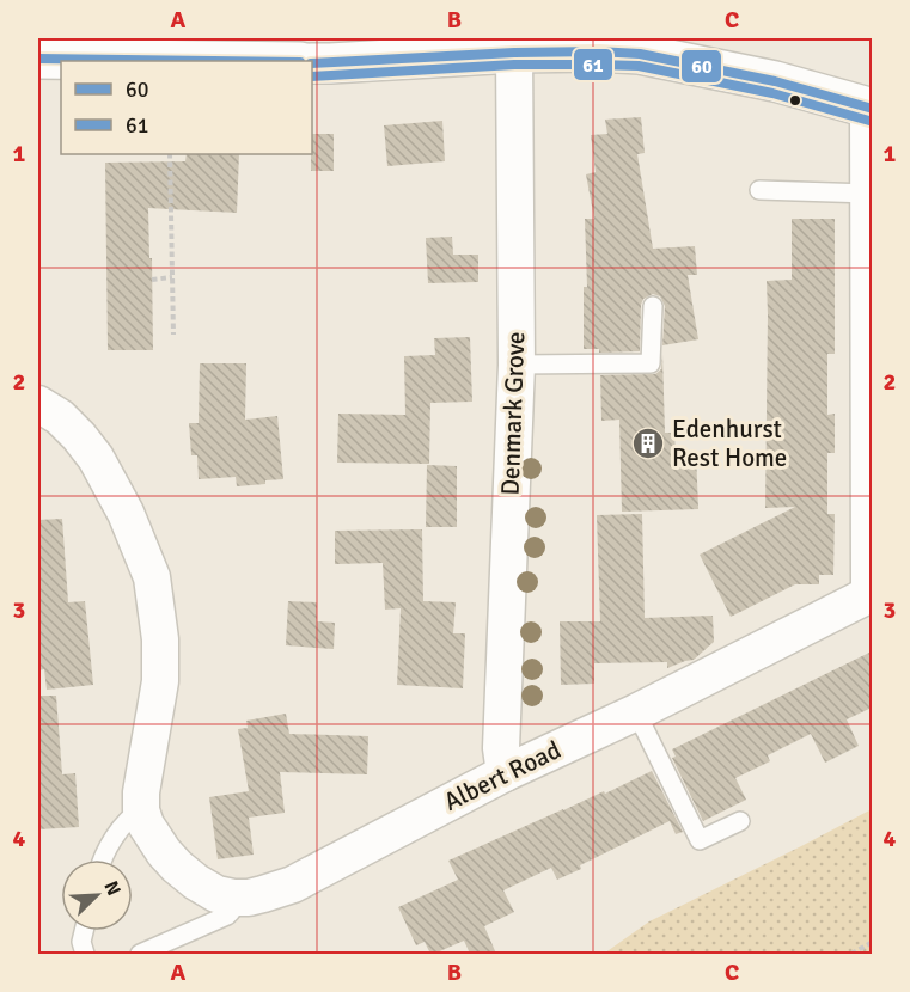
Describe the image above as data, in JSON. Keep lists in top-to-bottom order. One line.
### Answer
{"streets":{"street":["Denmark Grove","Albert Road"]},"crossings":[["Denmark Grove","Albert Road"]],"places":{"building":["Edenhurst Rest Home"]},"lines":["transit line 60","transit line 61"],"legend":["60","61"],"north":"top right","grid":{"columns":["A","B","C"],"rows":["1","2","3","4"]}}
